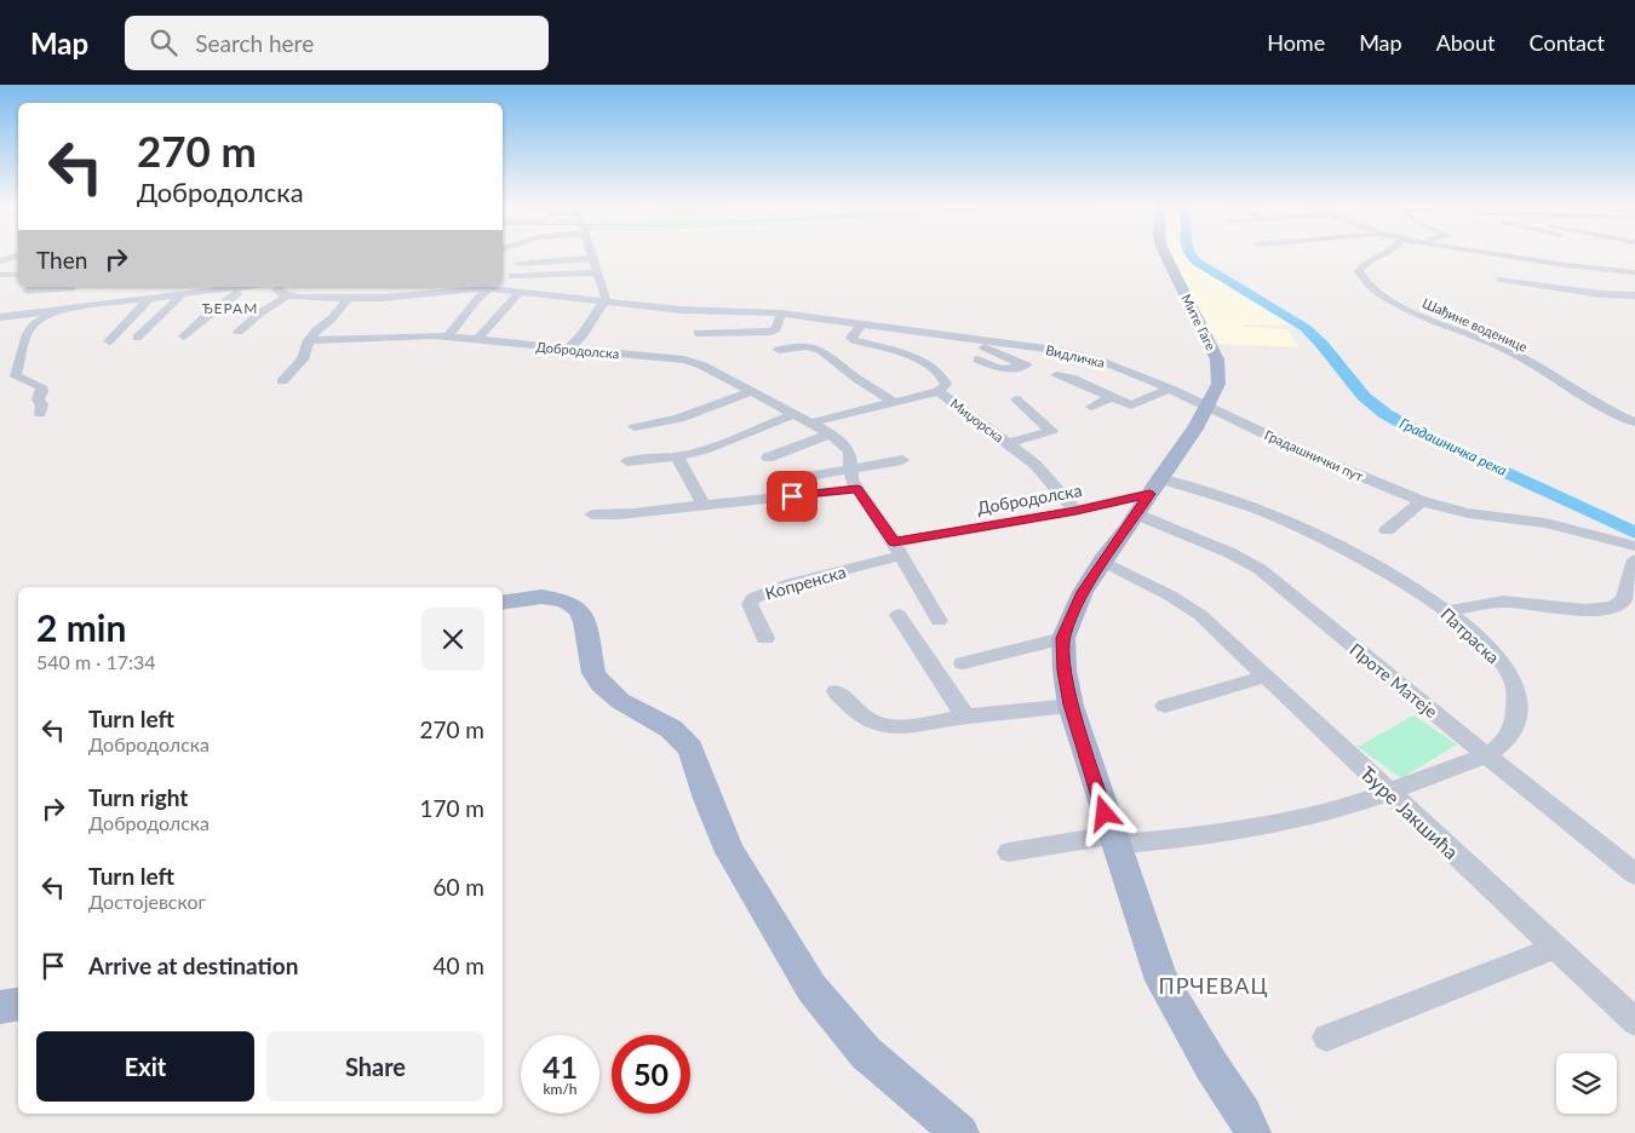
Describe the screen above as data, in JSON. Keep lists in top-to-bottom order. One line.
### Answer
{"streets":{"main road":["Мите Гаге"],"street":["Шађине воденице","Добродолска","Видличка","Миџорска","Градашнички пут","Копренска","Патраска","Проте Матеје","Ђуре Јакшића"]},"crossings":[["Мите Гаге","Добродолска"],["Мите Гаге","Видличка"],["Мите Гаге","Градашнички пут"],["Мите Гаге","Патраска"],["Мите Гаге","Проте Матеје"],["Мите Гаге","Ђуре Јакшића"],["Добродолска","Миџорска"],["Добродолска","Копренска"],["Добродолска","Патраска"],["Видличка","Миџорска"],["Видличка","Градашнички пут"],["Патраска","Проте Матеје"],["Патраска","Ђуре Јакшића"]],"districts":["ЂЕРАМ","ПРЧЕВАЦ"],"water":["Градашничка река"],"page":{"header":"Map","search":"Search here","nav":["Home","Map","About","Contact"],"turn":["270 m","Добродолска"],"then":"Then","heading":["2 min","540 m · 17:34"],"list":[{"name":"Turn left","note":"Добродолска","value":"270 m"},{"name":"Turn right","note":"Добродолска","value":"170 m"},{"name":"Turn left","note":"Достојевског","value":"60 m"},{"name":"Arrive at destination","value":"40 m"}],"buttons":["Exit","Share"],"speed":"41 km/h","limit":"50"}}
